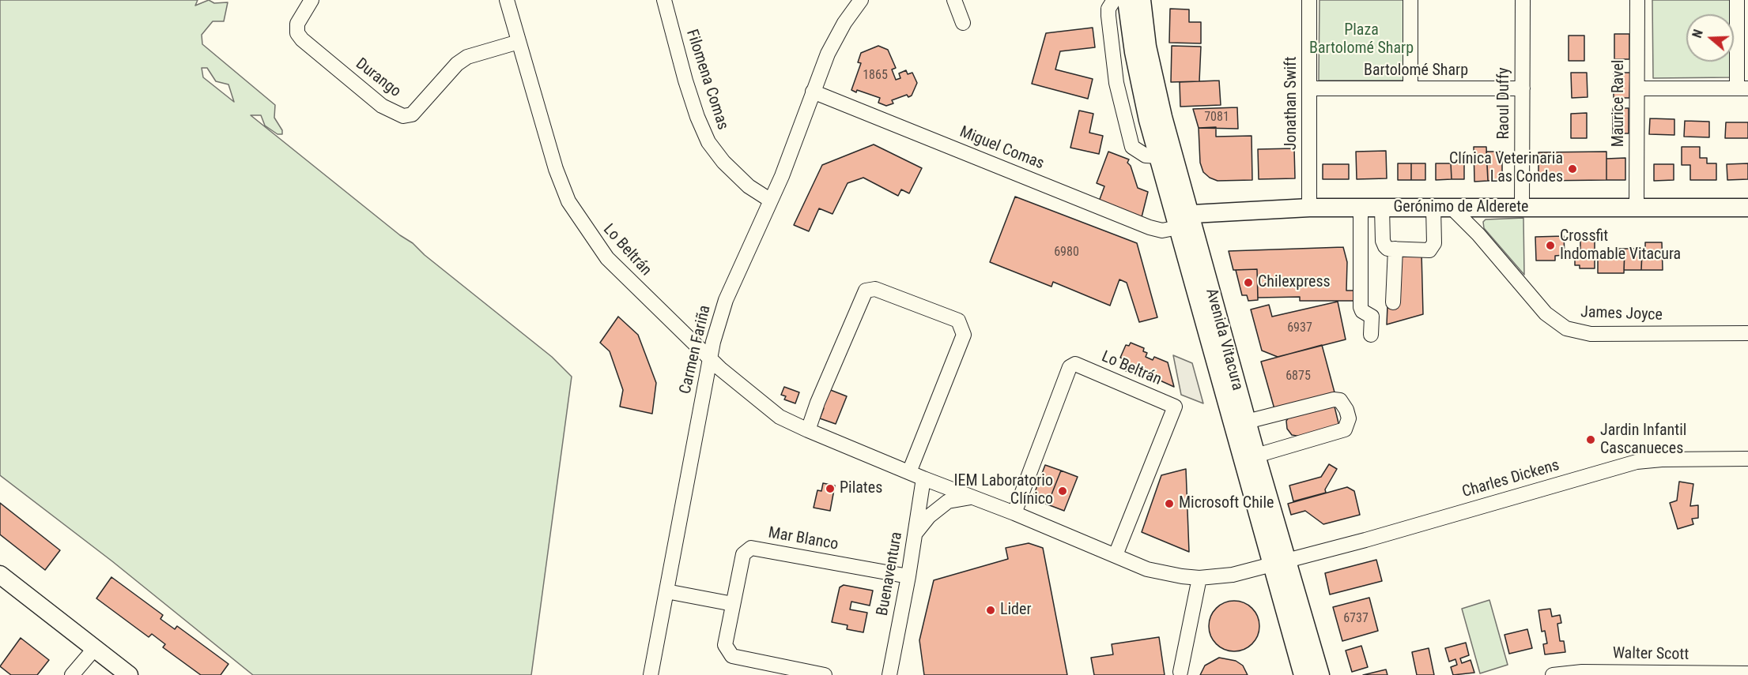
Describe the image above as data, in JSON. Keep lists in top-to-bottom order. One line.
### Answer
{"streets":{"main road":["Gerónimo de Alderete","Avenida Vitacura"],"street":["Bartolomé Sharp","Durango","Filomena Comas","Jonathan Swift","Raoul Duffy","Maurice Ravel","Miguel Comas","Lo Beltrán","James Joyce","Carmen Fariña","Charles Dickens","Mar Blanco","Buenaventura","Walter Scott"]},"crossings":[["Bartolomé Sharp","Jonathan Swift"],["Bartolomé Sharp","Raoul Duffy"],["Durango","Lo Beltrán"],["Filomena Comas","Carmen Fariña"],["Jonathan Swift","Gerónimo de Alderete"],["Raoul Duffy","Gerónimo de Alderete"],["Maurice Ravel","Gerónimo de Alderete"],["Miguel Comas","Gerónimo de Alderete"],["Miguel Comas","Avenida Vitacura"],["Miguel Comas","Carmen Fariña"],["Gerónimo de Alderete","James Joyce"],["Gerónimo de Alderete","Avenida Vitacura"],["Lo Beltrán","Avenida Vitacura"],["Lo Beltrán","Carmen Fariña"],["Lo Beltrán","Charles Dickens"],["Lo Beltrán","Buenaventura"],["Avenida Vitacura","Charles Dickens"],["Mar Blanco","Buenaventura"]],"parks":["Plaza Bartolomé Sharp"],"places":["Clínica Veterinaria Las Condes","Crossfit Indomable Vitacura","Chilexpress","Jardin Infantil Cascanueces","Pilates","IEM Laboratorio Clínico","Microsoft Chile","Lider"],"house_numbers":["1865","7081","6980","6937","6875","6737"],"north":"left"}
